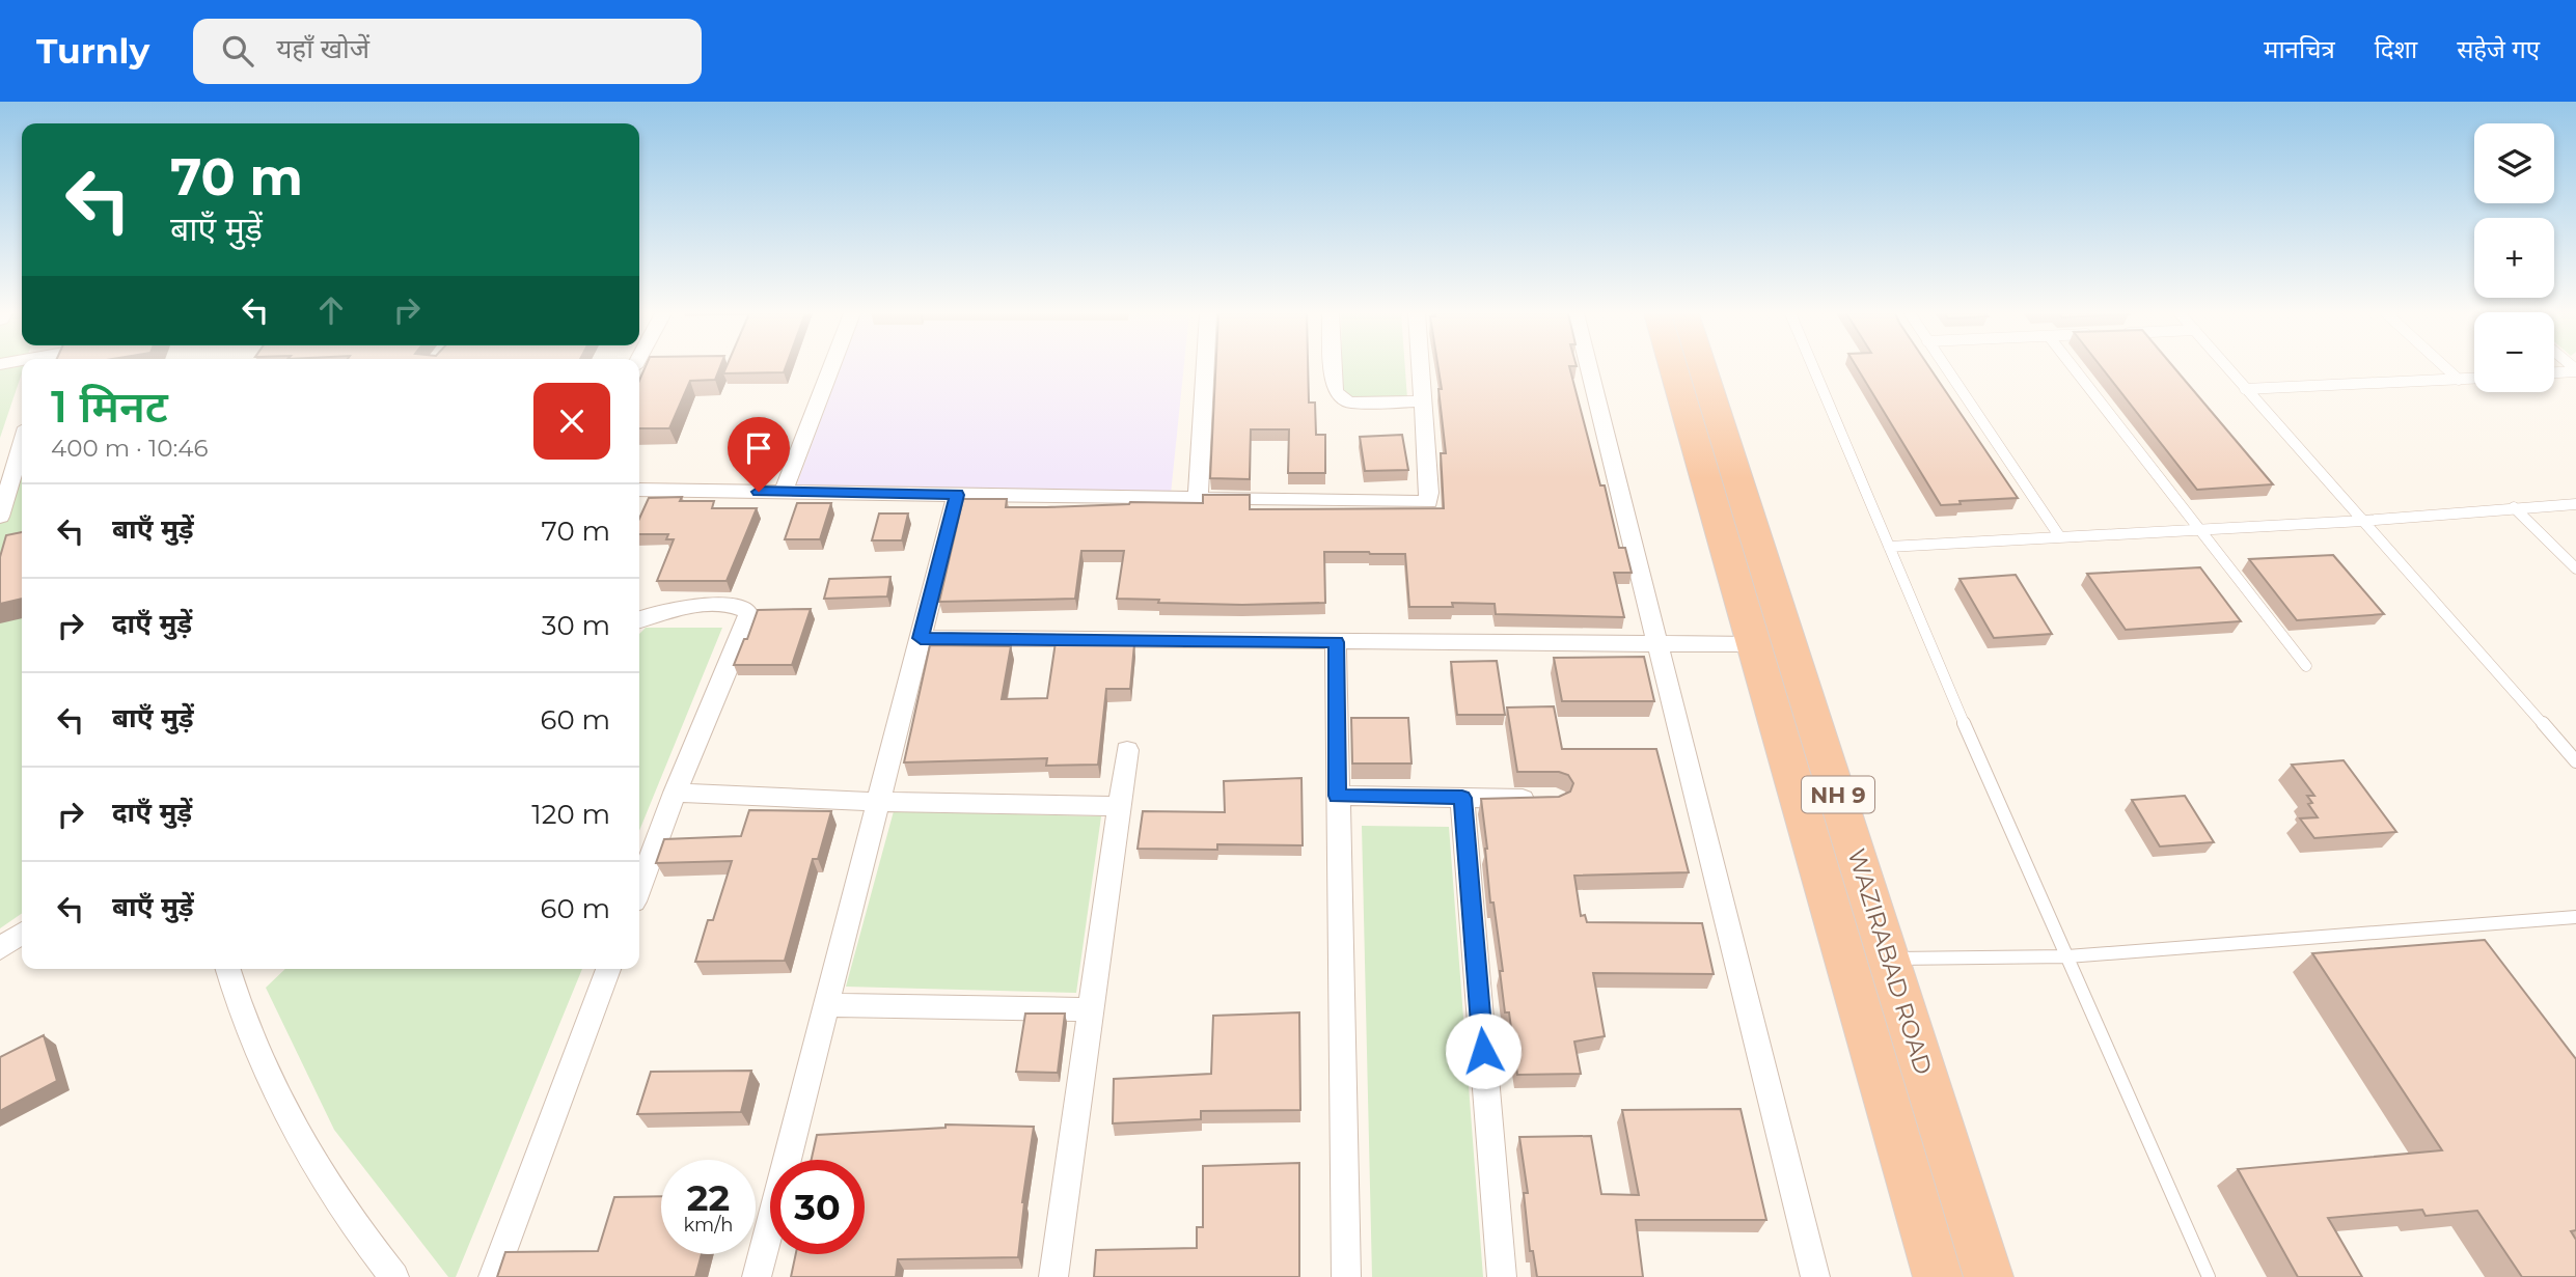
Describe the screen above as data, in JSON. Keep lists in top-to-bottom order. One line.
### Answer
{"streets":{"highway":["NH 9","WAZIRABAD ROAD"]},"page":{"header":"Turnly","search":"यहाँ खोजें","nav":["मानचित्र","दिशा","सहेजे गए"],"map_buttons":["+","−"],"turn":["70 m","बाएँ मुड़ें"],"heading":["1 मिनट","400 m · 10:46"],"list":[{"name":"बाएँ मुड़ें","value":"70 m"},{"name":"दाएँ मुड़ें","value":"30 m"},{"name":"बाएँ मुड़ें","value":"60 m"},{"name":"दाएँ मुड़ें","value":"120 m"},{"name":"बाएँ मुड़ें","value":"60 m"}],"speed":"22 km/h","limit":"30"}}
